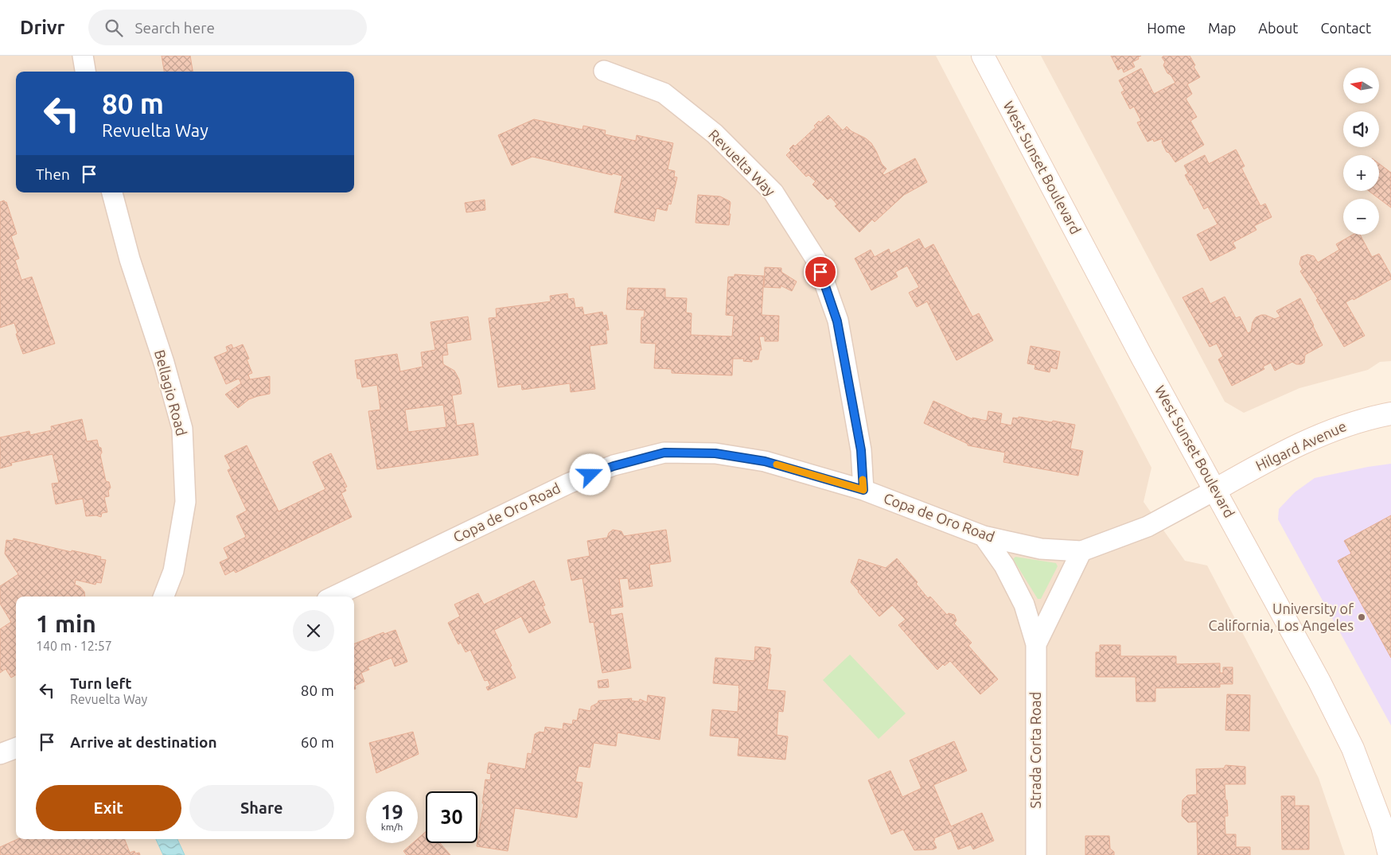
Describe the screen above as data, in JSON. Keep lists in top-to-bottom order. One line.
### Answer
{"streets":{"main road":["West Sunset Boulevard","Hilgard Avenue"],"street":["Revuelta Way","Bellagio Road","Copa de Oro Road","Strada Corta Road"]},"crossings":[["Revuelta Way","Copa de Oro Road"],["West Sunset Boulevard","Hilgard Avenue"],["West Sunset Boulevard","Copa de Oro Road"],["Hilgard Avenue","Copa de Oro Road"],["Copa de Oro Road","Strada Corta Road"]],"places":["University of California, Los Angeles"],"north":"left","page":{"header":"Drivr","search":"Search here","nav":["Home","Map","About","Contact"],"map_buttons":["+","−"],"turn":["80 m","Revuelta Way"],"then":"Then","heading":["1 min","140 m · 12:57"],"list":[{"name":"Turn left","note":"Revuelta Way","value":"80 m"},{"name":"Arrive at destination","value":"60 m"}],"buttons":["Exit","Share"],"speed":"19 km/h","limit":"30"}}
